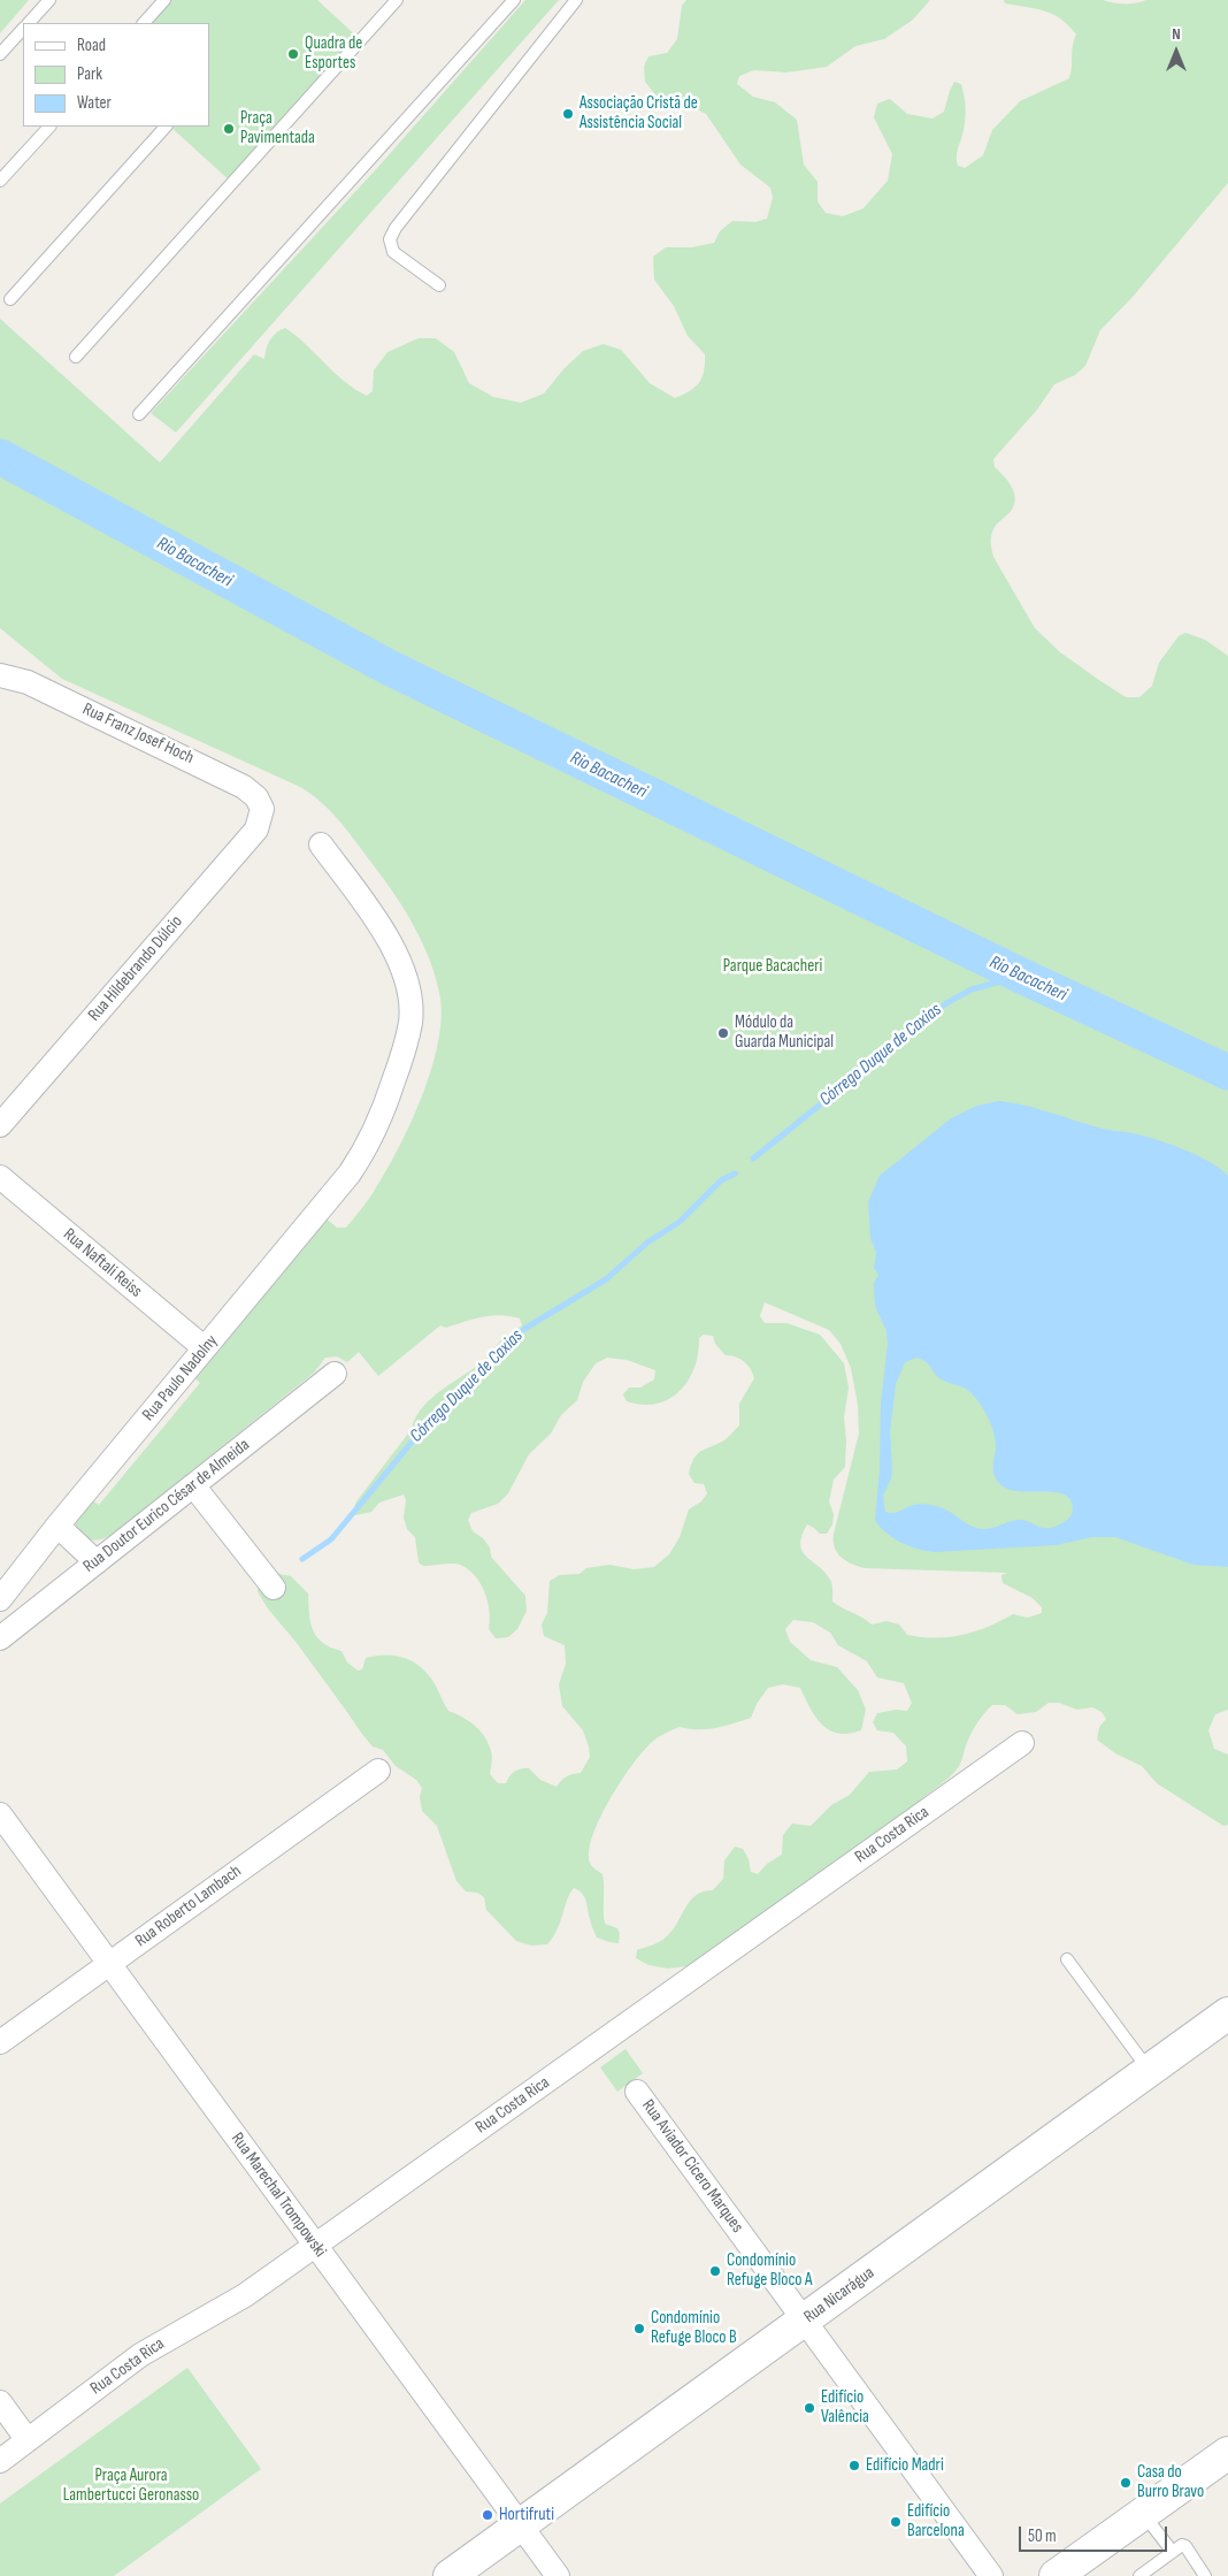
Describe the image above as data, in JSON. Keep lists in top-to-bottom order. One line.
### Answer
{"streets":{"main road":["Rua Nicarágua"],"street":["Rua Franz Josef Hoch","Rua Hildebrando Dúlcio","Rua Naftali Reiss","Rua Paulo Nadolny","Rua Doutor Eurico César de Almeida","Rua Costa Rica","Rua Roberto Lambach","Rua Aviador Cícero Marques","Rua Marechal Trompowski"]},"crossings":[["Rua Franz Josef Hoch","Rua Hildebrando Dúlcio"],["Rua Naftali Reiss","Rua Paulo Nadolny"],["Rua Costa Rica","Rua Marechal Trompowski"],["Rua Roberto Lambach","Rua Marechal Trompowski"],["Rua Aviador Cícero Marques","Rua Nicarágua"],["Rua Marechal Trompowski","Rua Nicarágua"]],"water":["Rio Bacacheri","Córrego Duque de Caxias"],"parks":["Parque Bacacheri","Praça Aurora Lambertucci Geronasso"],"places":["Quadra de Esportes","Associação Cristã de Assistência Social","Praça Pavimentada","Módulo da Guarda Municipal","Condomínio Refuge Bloco A","Condomínio Refuge Bloco B","Edifício Valência","Edifício Madri","Casa do Burro Bravo","Hortifruti","Edifício Barcelona"],"legend":["Road","Park","Water"],"scale_bar":"50 m","north":"top"}
